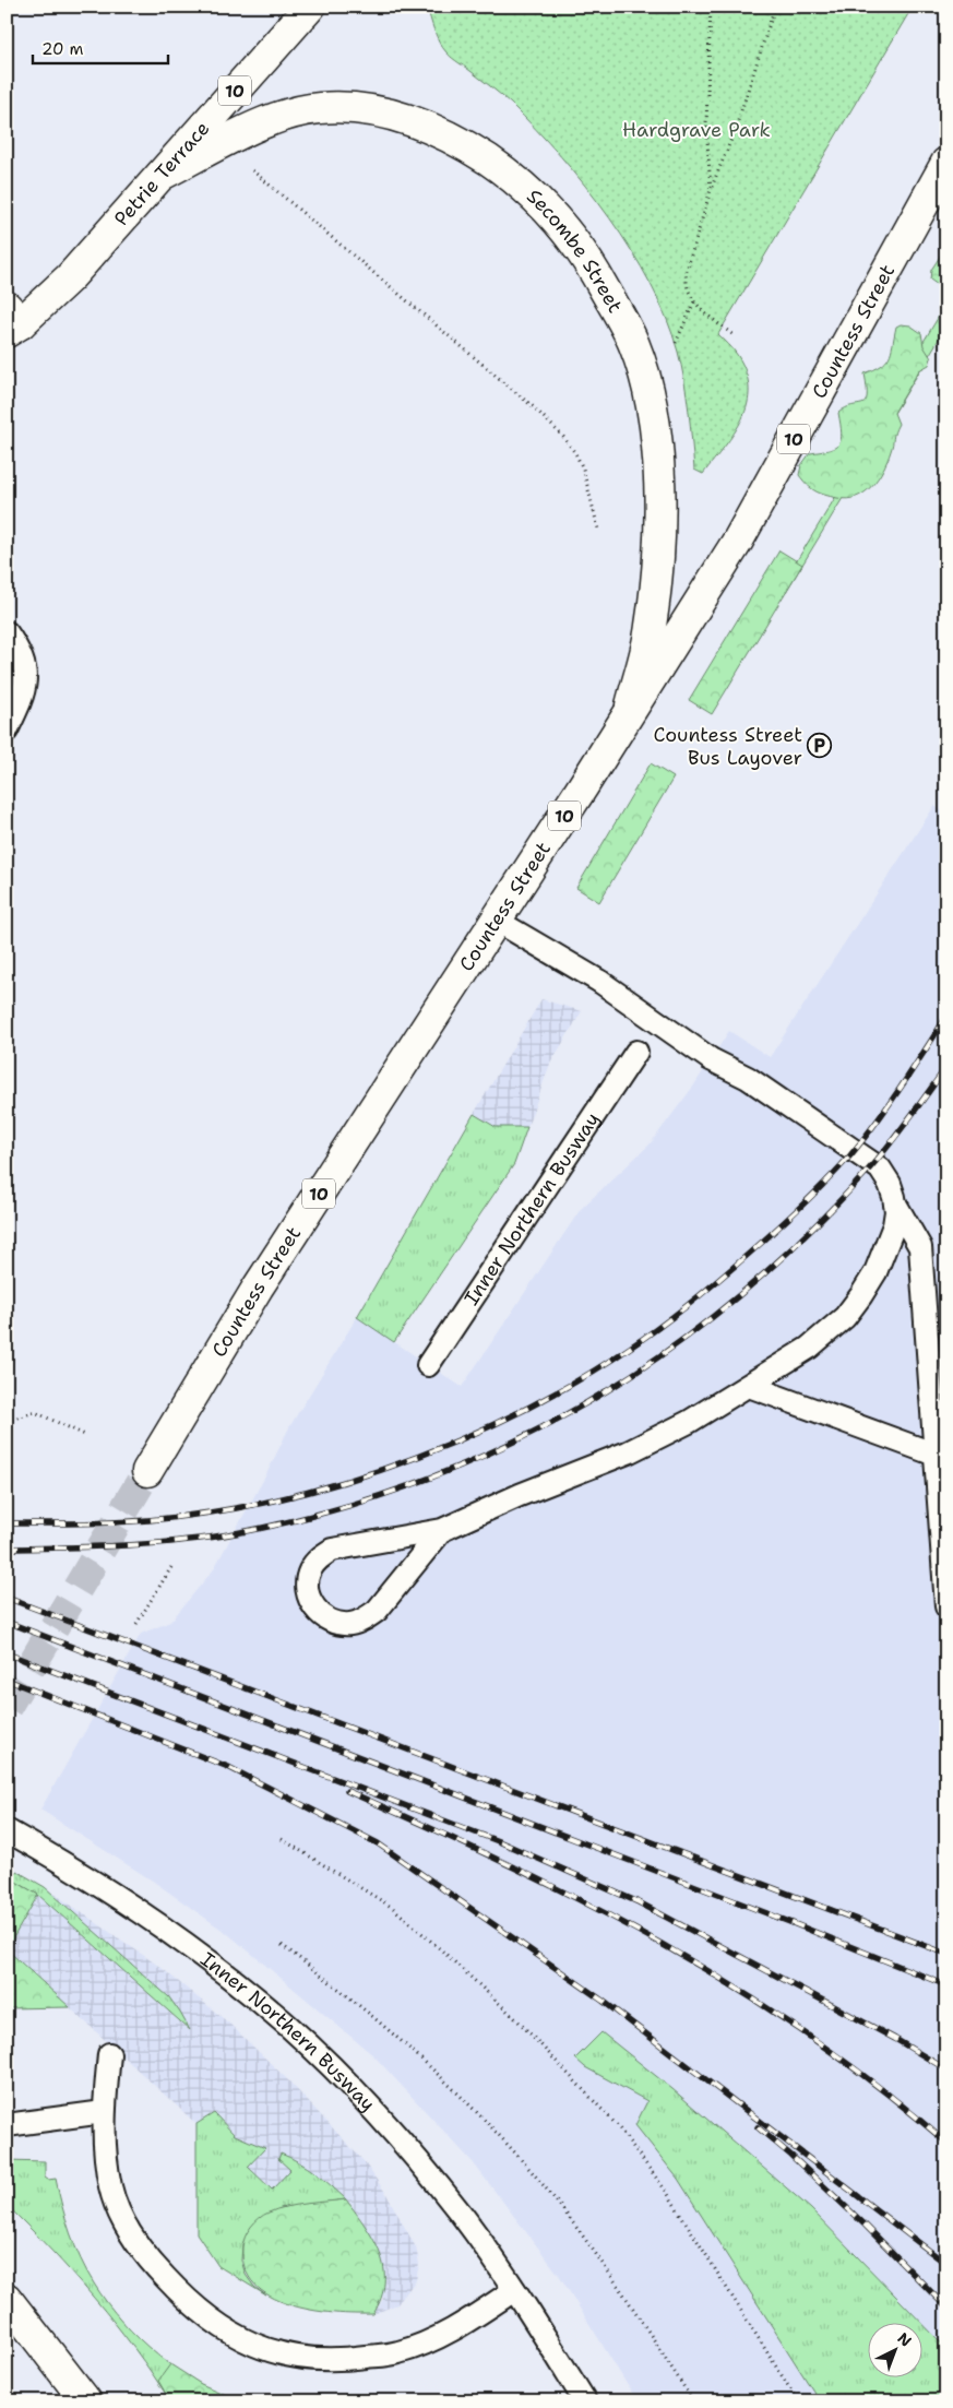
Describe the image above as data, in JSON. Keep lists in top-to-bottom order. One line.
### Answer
{"streets":{"main road":["10","Petrie Terrace","Secombe Street","Countess Street"],"lane":["Inner Northern Busway"]},"crossings":[["Petrie Terrace","Secombe Street"],["Secombe Street","Countess Street"]],"parks":["Hardgrave Park"],"places":{"parking":["Countess Street Bus Layover"]},"scale_bar":"20 m","north":"top right"}
